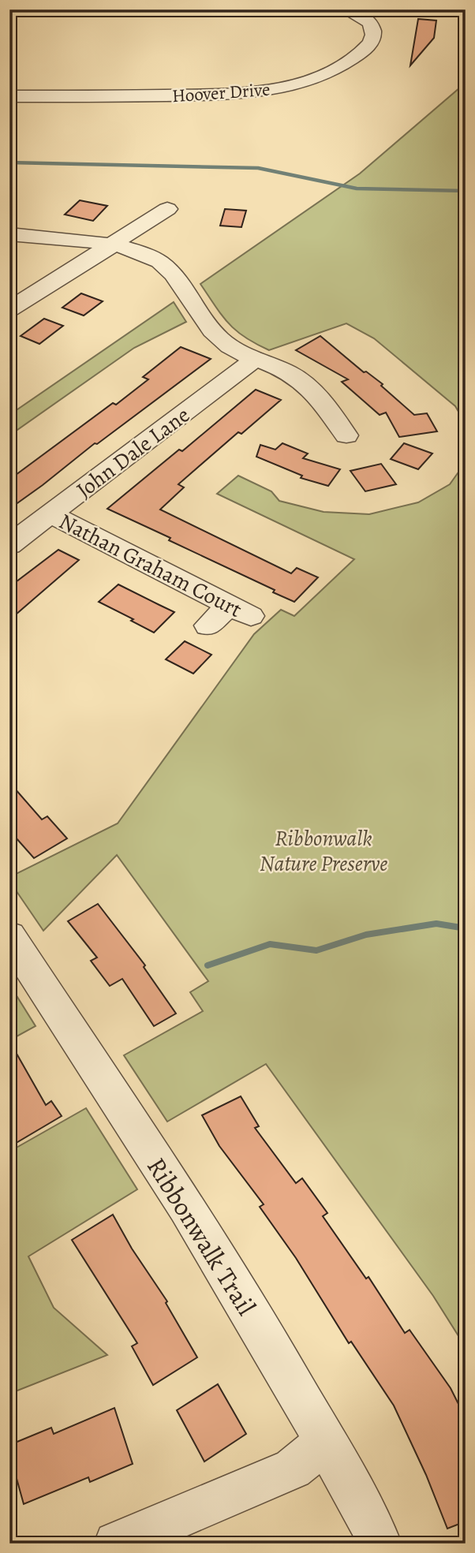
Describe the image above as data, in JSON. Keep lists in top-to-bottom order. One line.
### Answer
{"streets":{"street":["Hoover Drive","John Dale Lane","Nathan Graham Court","Ribbonwalk Trail"]},"crossings":[["John Dale Lane","Nathan Graham Court"]],"parks":["Ribbonwalk Nature Preserve"]}
